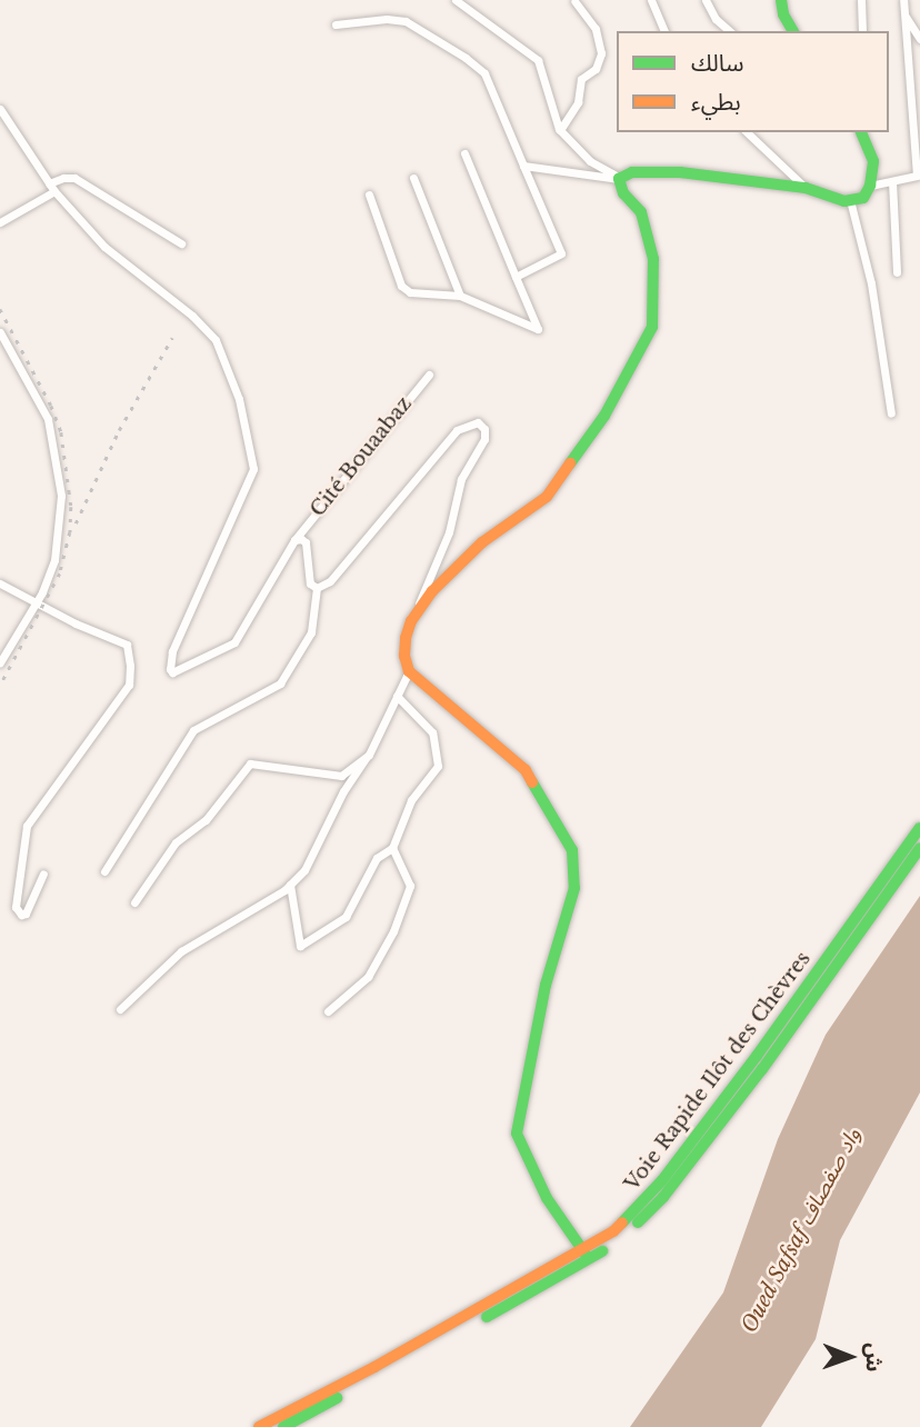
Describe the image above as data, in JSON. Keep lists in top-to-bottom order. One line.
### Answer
{"streets":{"main road":["Voie Rapide Ilôt des Chèvres"],"street":["Cité Bouaabaz"]},"water":["Oued Safsaf واد صفصاف"],"legend":["سالك","بطيء"],"north":"right"}
